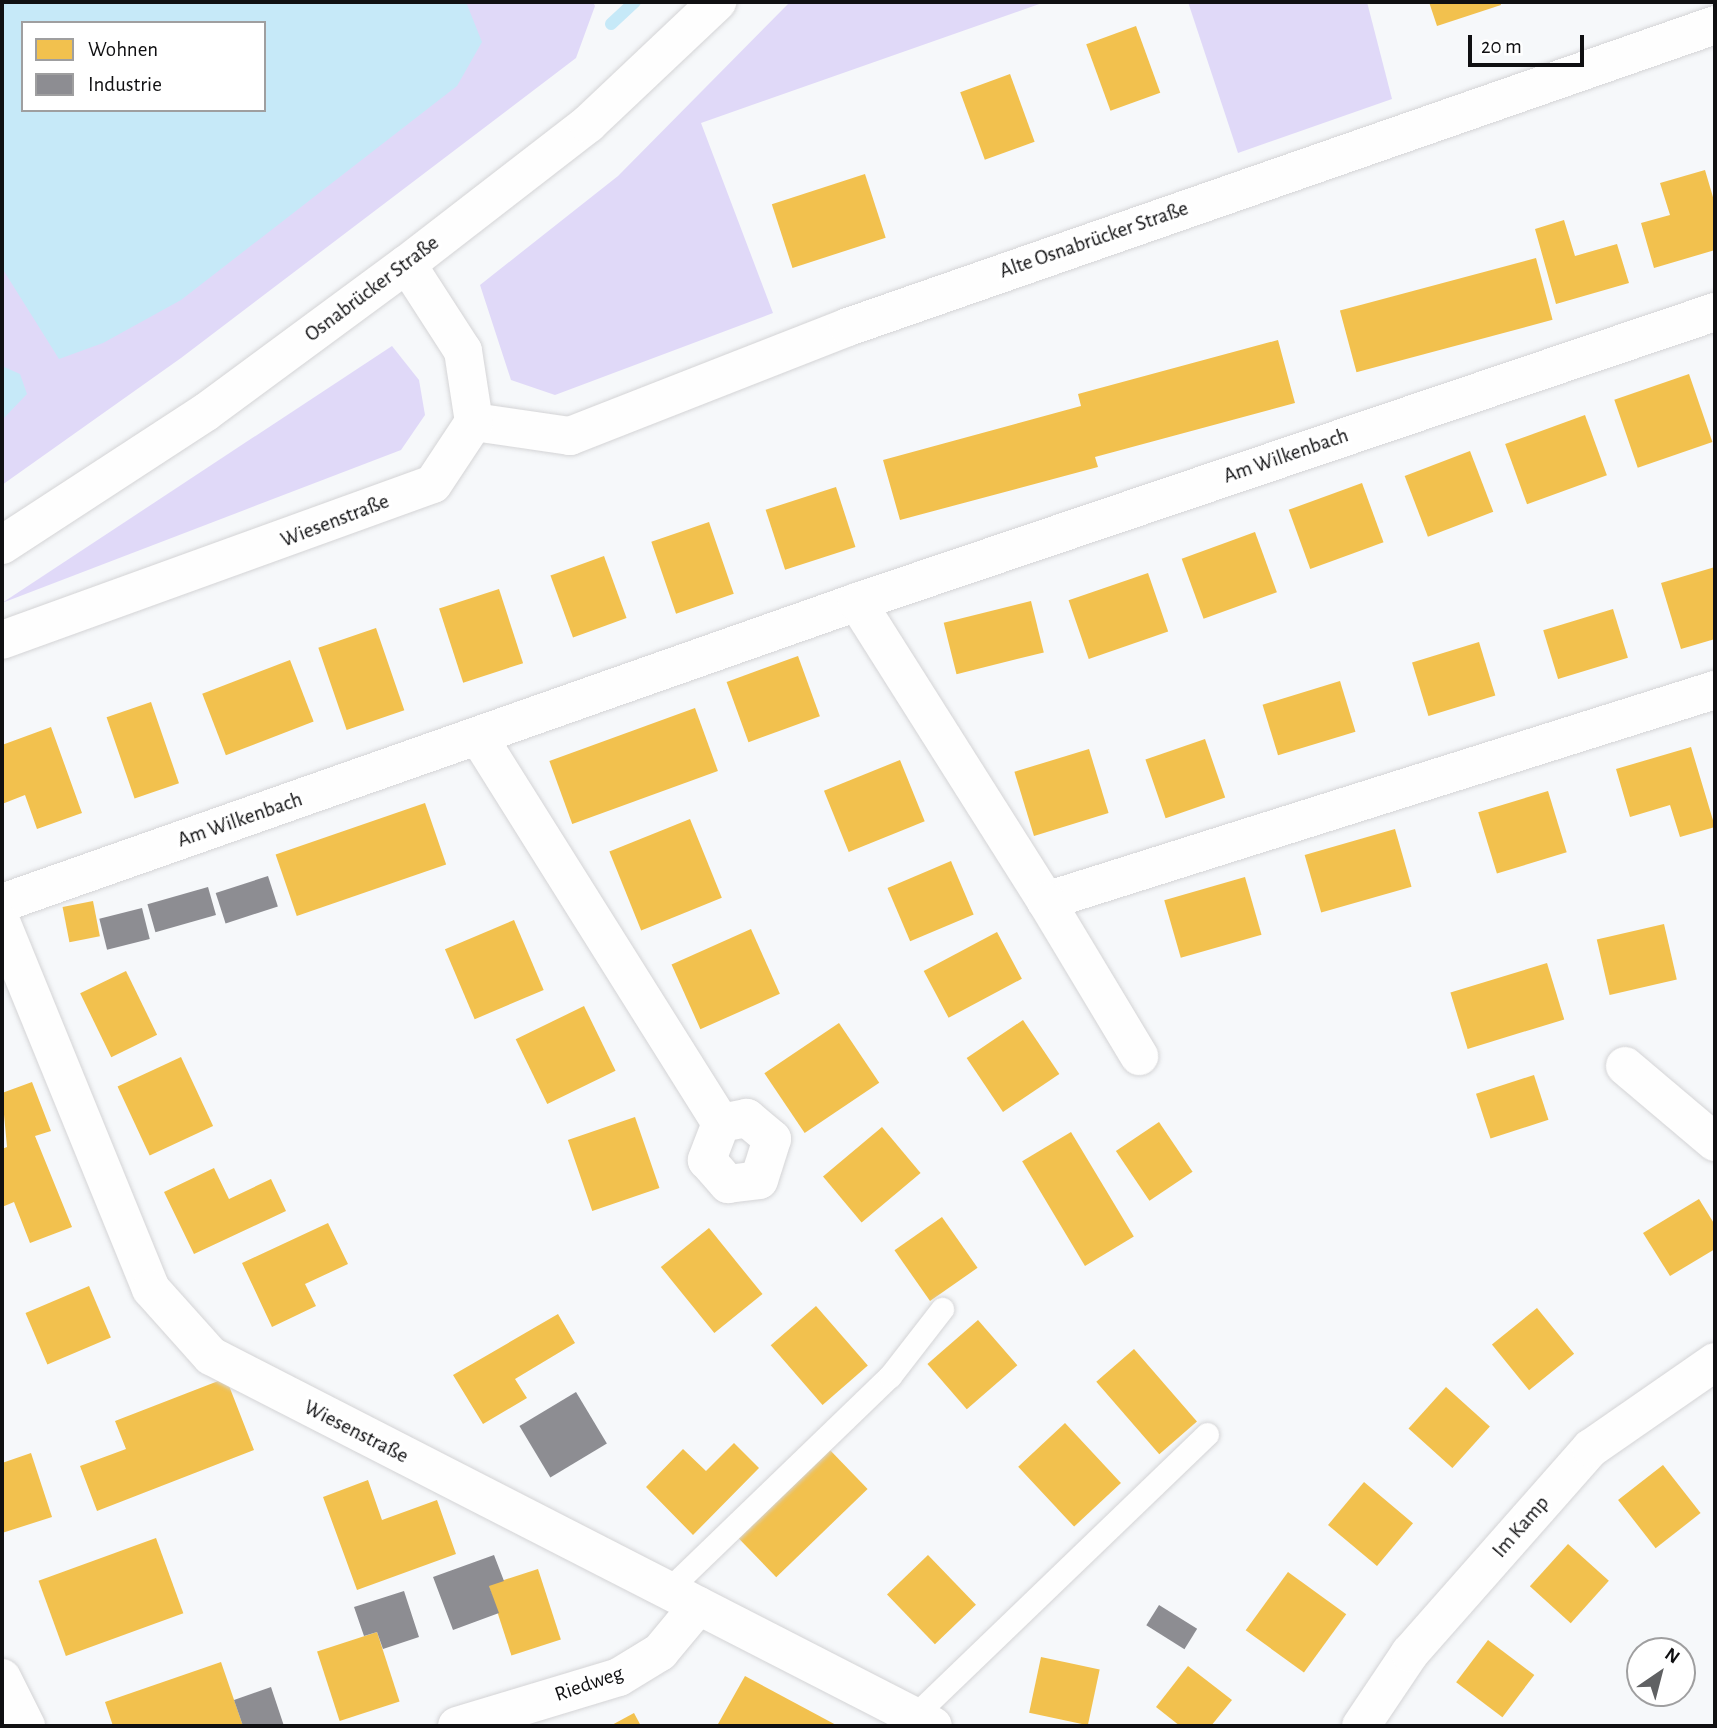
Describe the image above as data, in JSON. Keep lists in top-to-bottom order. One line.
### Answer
{"streets":{"street":["Alte Osnabrücker Straße","Osnabrücker Straße","Am Wilkenbach","Wiesenstraße","Im Kamp","Riedweg"]},"crossings":[["Alte Osnabrücker Straße","Wiesenstraße"],["Wiesenstraße","Riedweg"]],"legend":["Wohnen","Industrie"],"scale_bar":"20 m","north":"top right"}
